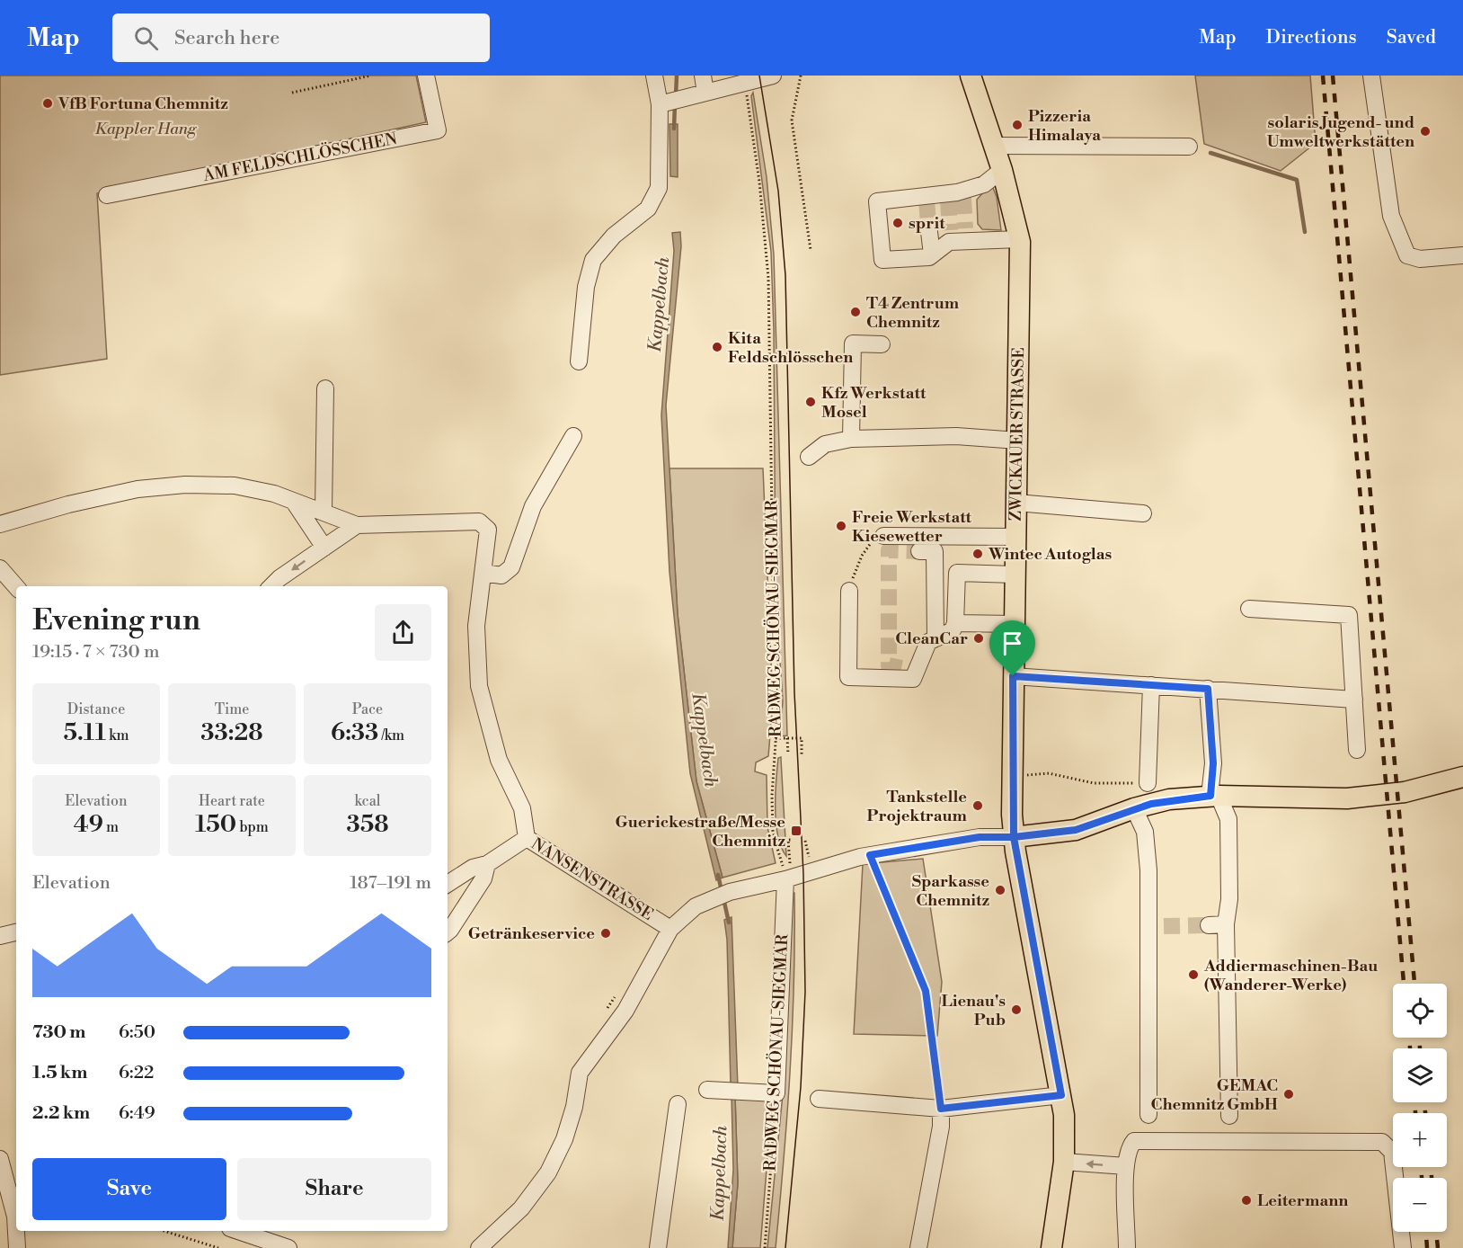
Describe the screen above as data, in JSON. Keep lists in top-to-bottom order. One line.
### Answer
{"streets":{"main road":["ZWICKAUER STRASSE"],"street":["AM FELDSCHLÖSSCHEN","RADWEG SCHÖNAU-SIEGMAR","NANSENSTRASSE"]},"water":["Kappelbach"],"parks":["Kappler Hang"],"places":{"other":["VfB Fortuna Chemnitz","Pizzeria Himalaya","solaris Jugend- und Umweltwerkstätten","sprit","T4 Zentrum Chemnitz","Kita Feldschlösschen","Kfz Werkstatt Mosel","Freie Werkstatt Kiesewetter","Wintec Autoglas","CleanCar","Tankstelle Projektraum","Sparkasse Chemnitz","Getränkeservice","Addiermaschinen-Bau (Wanderer-Werke)","Lienau's Pub","GEMAC Chemnitz GmbH","Leitermann"],"transit":["Guerickestraße/Messe Chemnitz"]},"page":{"header":"Map","search":"Search here","nav":["Map","Directions","Saved"],"heading":["Evening run","19:15 · 7 × 730 m"],"stats":[["Distance","5.11 km"],["Time","33:28"],["Pace","6:33 /km"],["Elevation","49 m"],["Heart rate","150 bpm"],["kcal","358"]],"chart":["Elevation","187–191 m"],"map_buttons":["+","−"],"list":[{"name":"730 m","note":"6:50"},{"name":"1.5 km","note":"6:22"},{"name":"2.2 km","note":"6:49"}],"buttons":["Save","Share"]}}
